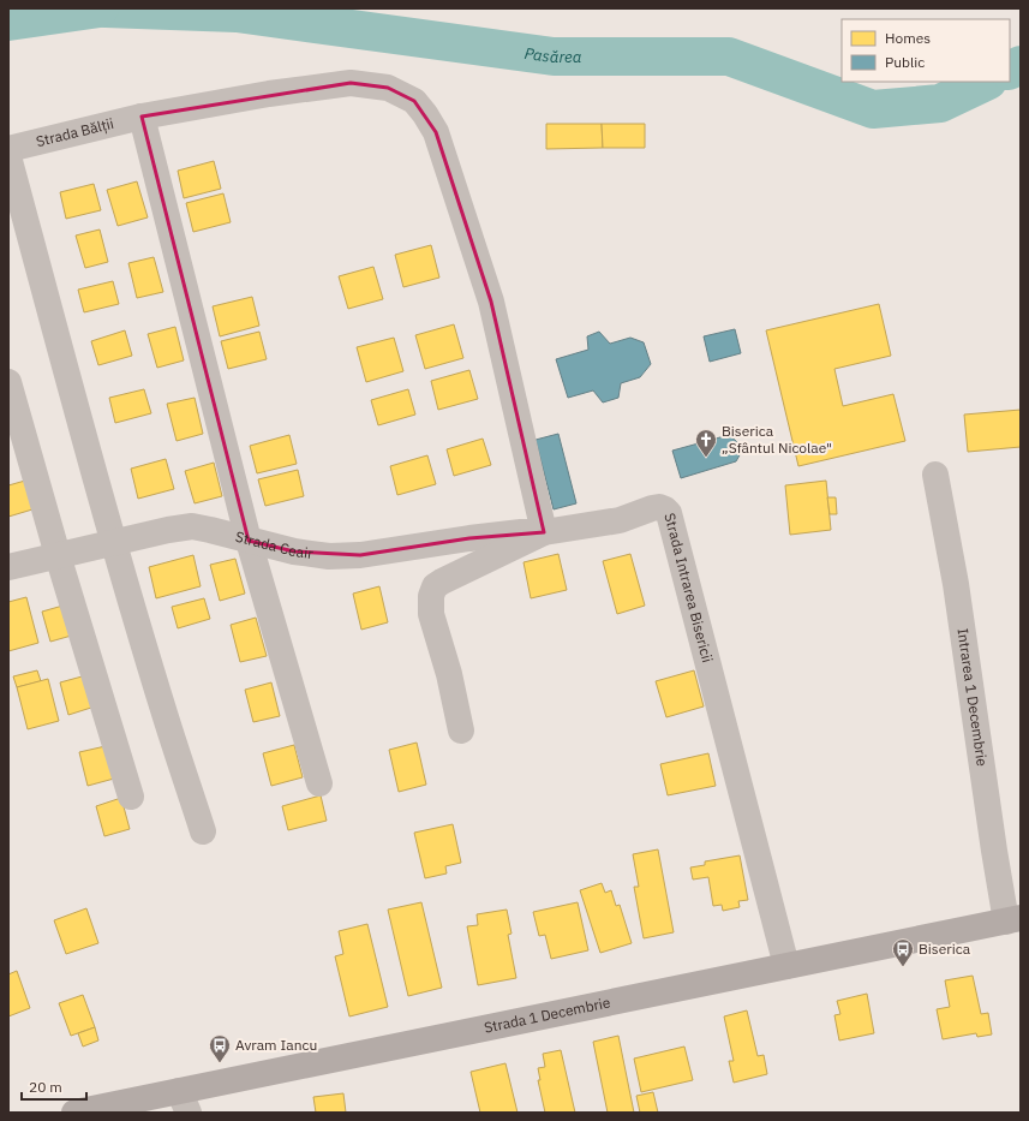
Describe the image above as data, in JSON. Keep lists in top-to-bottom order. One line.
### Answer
{"streets":{"main road":["Strada 1 Decembrie"],"street":["Strada Bălții","Strada Ceair","Strada Intrarea Bisericii","Intrarea 1 Decembrie"]},"crossings":[["Strada Bălții","Strada Ceair"],["Strada Bălții","Strada Intrarea Bisericii"],["Strada Ceair","Strada Intrarea Bisericii"],["Strada Intrarea Bisericii","Strada 1 Decembrie"],["Intrarea 1 Decembrie","Strada 1 Decembrie"]],"water":["Pasărea"],"places":{"church":["Biserica „Sfântul Nicolae\""],"bus stop":["Biserica","Avram Iancu"]},"legend":["Homes","Public"],"scale_bar":"20 m"}
